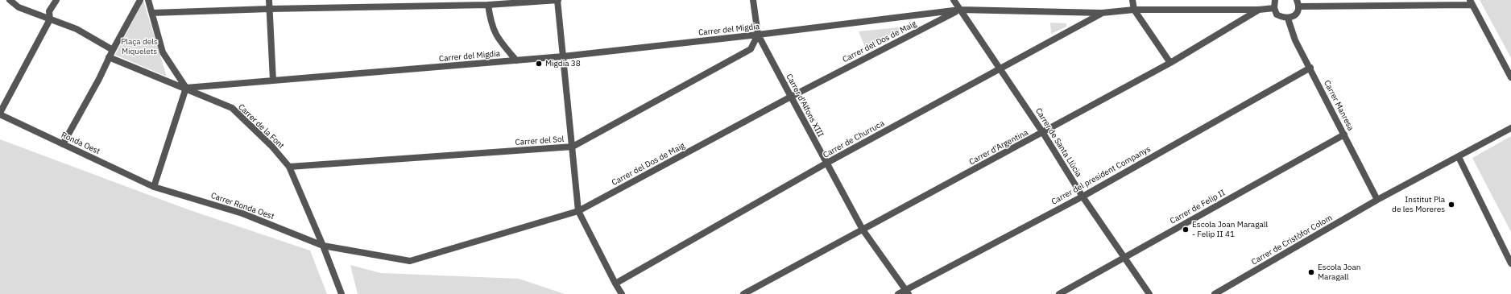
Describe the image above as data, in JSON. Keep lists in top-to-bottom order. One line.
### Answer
{"streets":{"street":["Carrer del Migdia","Carrer del Dos de Maig","Carrer d'Alfons XIII","Carrer Manresa","Carrer de la Font","Carrer de Churruca","Carrer del Sol","Carrer de Santa Llùcia","Ronda Oest","Carrer d'Argentina","Carrer del president Companys","Carrer Ronda Oest","Carrer de Felip II","Carrer de Cristòfor Colom"]},"crossings":[["Carrer del Migdia","Carrer del Dos de Maig"],["Carrer del Migdia","Carrer d'Alfons XIII"],["Carrer del Migdia","Carrer de la Font"],["Carrer del Migdia","Carrer de Churruca"],["Carrer del Migdia","Carrer del Sol"],["Carrer del Migdia","Carrer de Santa Llùcia"],["Carrer del Migdia","Carrer d'Argentina"],["Carrer del Dos de Maig","Carrer d'Alfons XIII"],["Carrer del Dos de Maig","Carrer de la Font"],["Carrer del Dos de Maig","Carrer de Santa Llùcia"],["Carrer del Dos de Maig","Carrer Ronda Oest"],["Carrer d'Alfons XIII","Carrer de Churruca"],["Carrer d'Alfons XIII","Carrer del Sol"],["Carrer d'Alfons XIII","Carrer d'Argentina"],["Carrer d'Alfons XIII","Carrer del president Companys"],["Carrer Manresa","Carrer del president Companys"],["Carrer Manresa","Carrer de Felip II"],["Carrer Manresa","Carrer de Cristòfor Colom"],["Carrer de la Font","Carrer del Sol"],["Carrer de la Font","Carrer Ronda Oest"],["Carrer de Churruca","Carrer de Santa Llùcia"],["Carrer de Santa Llùcia","Carrer d'Argentina"],["Carrer de Santa Llùcia","Carrer del president Companys"],["Carrer de Santa Llùcia","Carrer de Felip II"],["Ronda Oest","Carrer Ronda Oest"]],"parks":["Plaça dels Miquelets"],"places":["Migdia 38","Institut Pla de les Moreres","Escola Joan Maragall - Felip II 41","Escola Joan Maragall"]}
